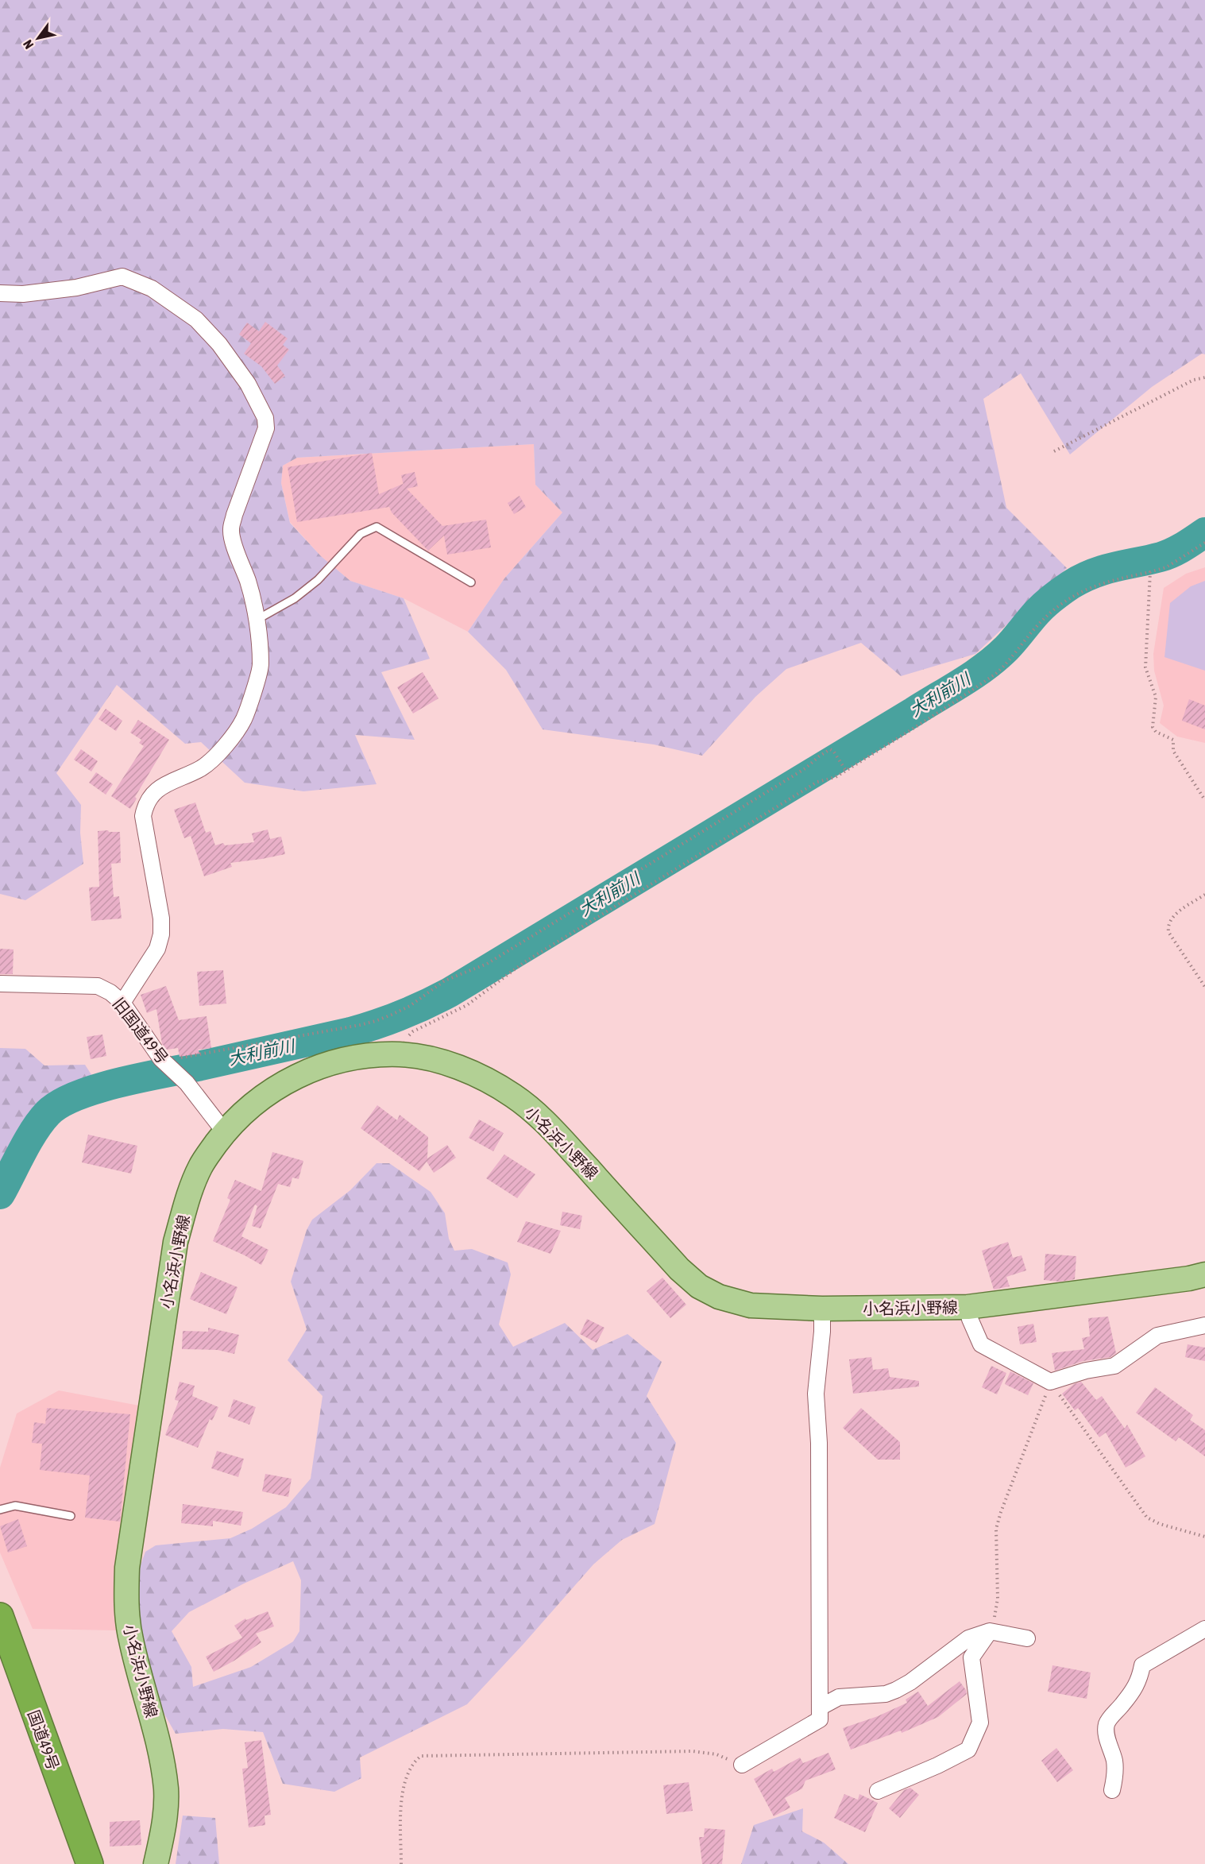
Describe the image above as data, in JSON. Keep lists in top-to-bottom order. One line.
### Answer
{"streets":{"highway":["国道49号"],"main road":["小名浜小野線"],"street":["旧国道49号"]},"crossings":[["旧国道49号","小名浜小野線"]],"water":["大利前川"],"north":"bottom left"}
